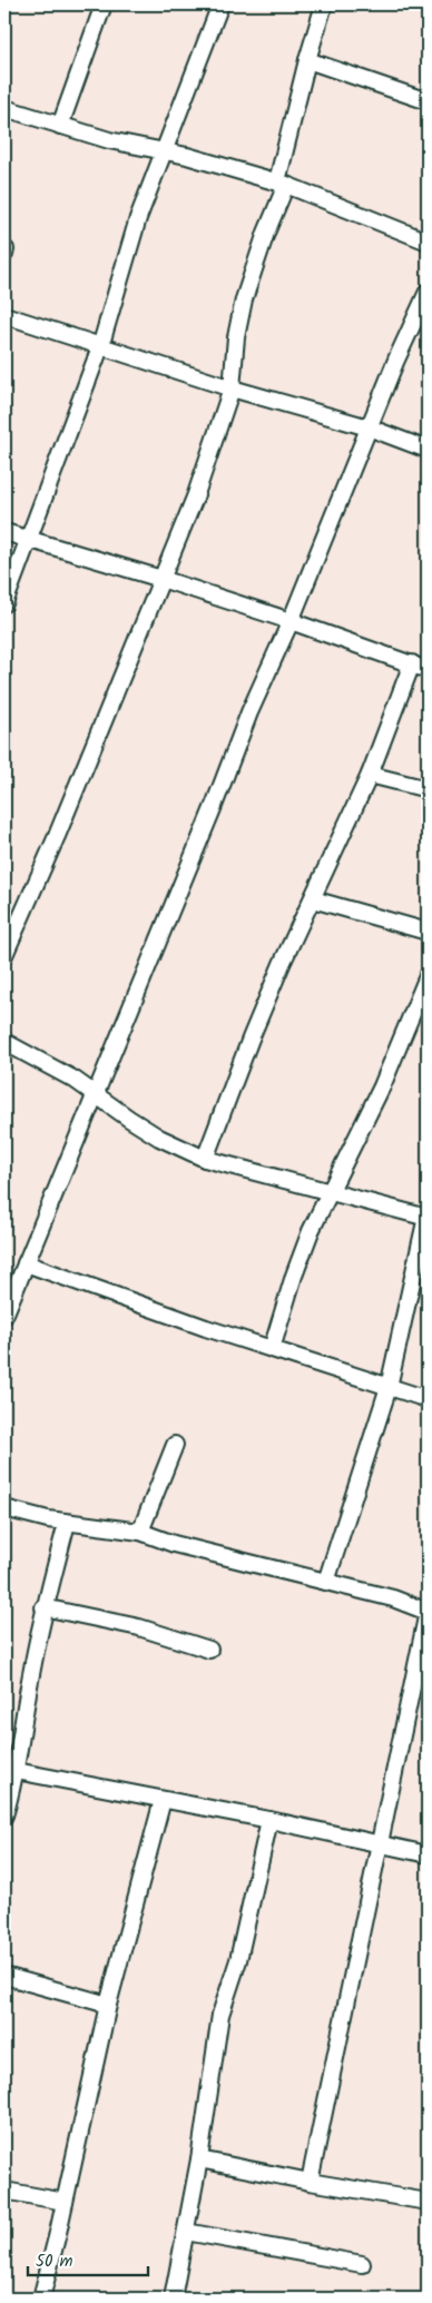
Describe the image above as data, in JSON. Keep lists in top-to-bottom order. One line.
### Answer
{"scale_bar":"50 m"}
